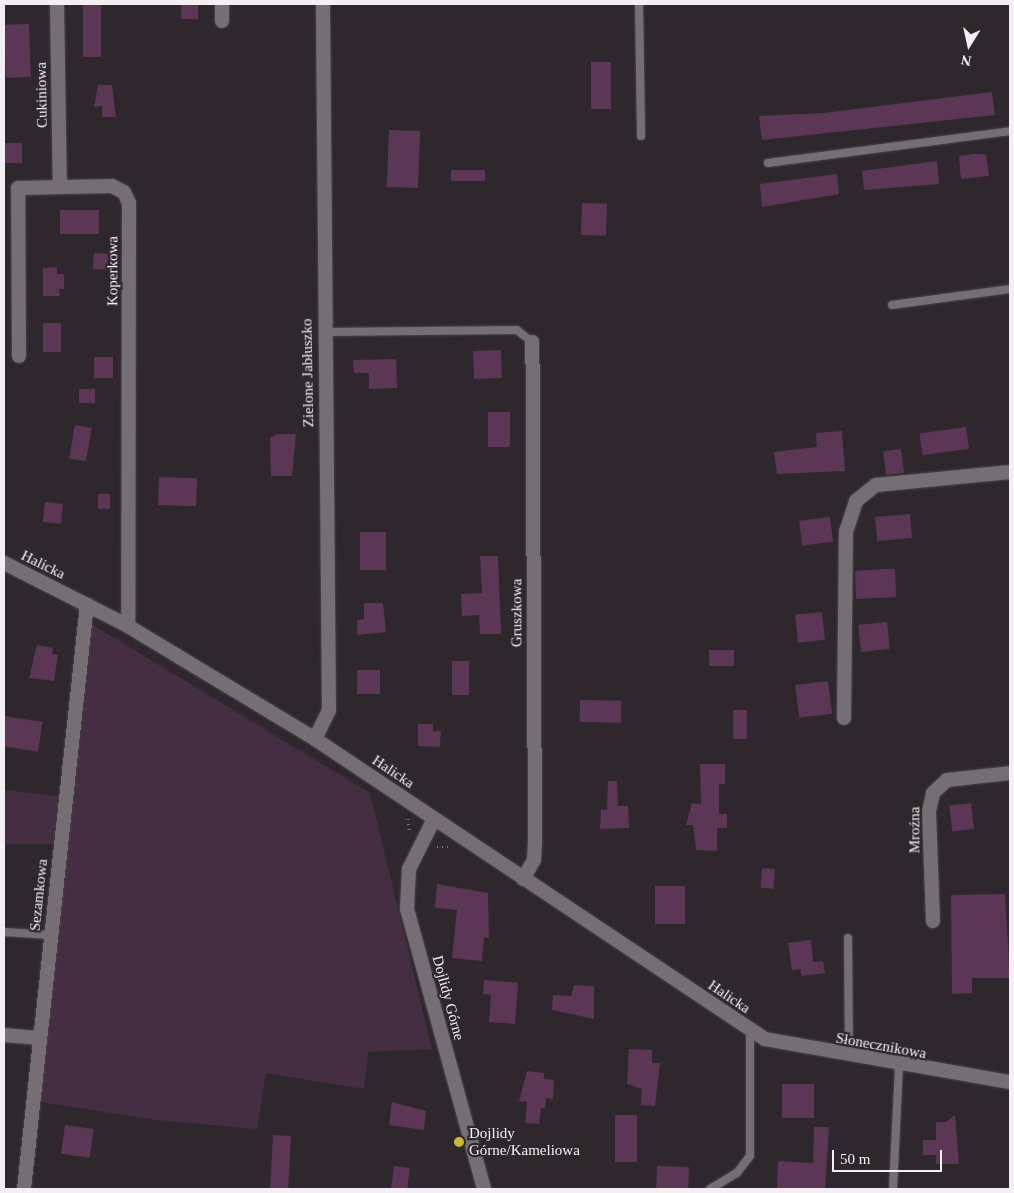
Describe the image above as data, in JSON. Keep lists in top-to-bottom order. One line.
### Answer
{"streets":{"street":["Cukiniowa","Koperkowa","Zielone Jabłuszko","Halicka","Gruszkowa","Mroźna","Sezamkowa","Dojlidy Górne","Słonecznikowa"]},"crossings":[["Cukiniowa","Koperkowa"],["Koperkowa","Halicka"],["Zielone Jabłuszko","Halicka"],["Halicka","Gruszkowa"],["Halicka","Sezamkowa"],["Halicka","Dojlidy Górne"],["Halicka","Słonecznikowa"]],"places":["Dojlidy Górne/Kameliowa"],"scale_bar":"50 m","north":"bottom"}
